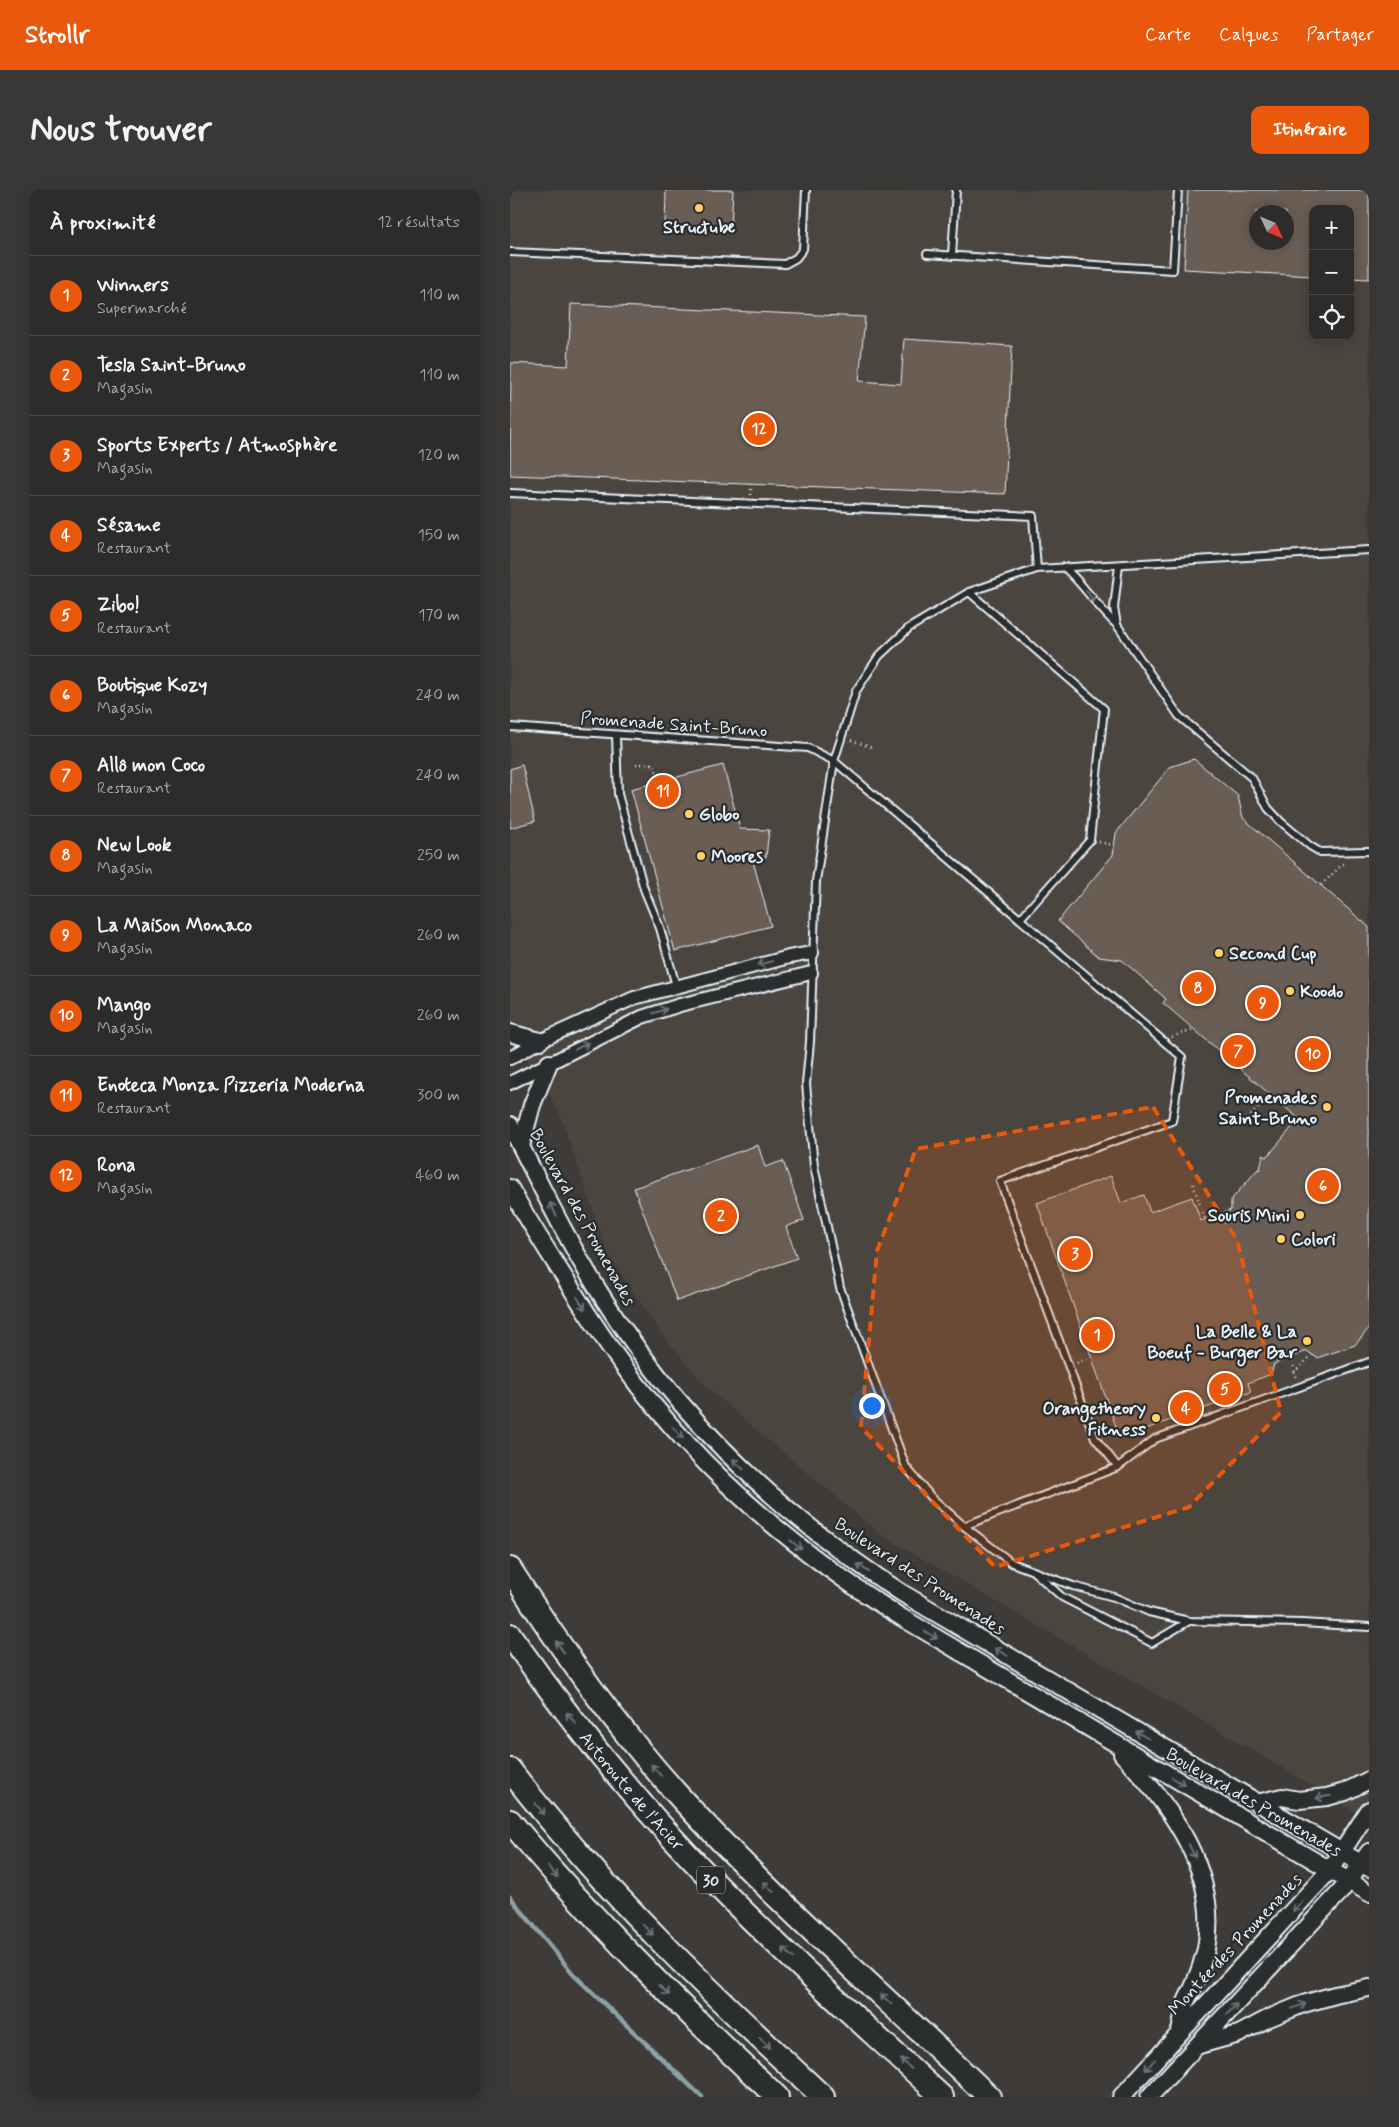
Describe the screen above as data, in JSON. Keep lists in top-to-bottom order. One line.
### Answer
{"streets":{"highway":["Autoroute de l'Acier","30"],"street":["Boulevard des Promenades","Montée des Promenades"],"lane":["Promenade Saint-Bruno"]},"crossings":[["Boulevard des Promenades","Montée des Promenades"]],"places":["Structube","Globo","Moores","Second Cup","Koodo","Promenades Saint-Bruno","Souris Mini","Colori","La Belle & La Boeuf - Burger Bar","Orangetheory Fitness"],"north":"bottom right","page":{"header":"Strollr","nav":["Carte","Calques","Partager"],"buttons":"Itinéraire","title":"Nous trouver","heading":["À proximité","12 résultats"],"map_buttons":["+","−"],"list":[{"mark":"1","name":"Winners","note":"Supermarché","value":"110 m"},{"mark":"2","name":"Tesla Saint-Bruno","note":"Magasin","value":"110 m"},{"mark":"3","name":"Sports Experts / Atmosphère","note":"Magasin","value":"120 m"},{"mark":"4","name":"Sésame","note":"Restaurant","value":"150 m"},{"mark":"5","name":"Zibo!","note":"Restaurant","value":"170 m"},{"mark":"6","name":"Boutique Kozy","note":"Magasin","value":"240 m"},{"mark":"7","name":"Allô mon Coco","note":"Restaurant","value":"240 m"},{"mark":"8","name":"New Look","note":"Magasin","value":"250 m"},{"mark":"9","name":"La Maison Monaco","note":"Magasin","value":"260 m"},{"mark":"10","name":"Mango","note":"Magasin","value":"260 m"},{"mark":"11","name":"Enoteca Monza Pizzeria Moderna","note":"Restaurant","value":"300 m"},{"mark":"12","name":"Rona","note":"Magasin","value":"460 m"}],"pins":["12","11","8","9","7","10","6","2","3","1","5","4"]}}
